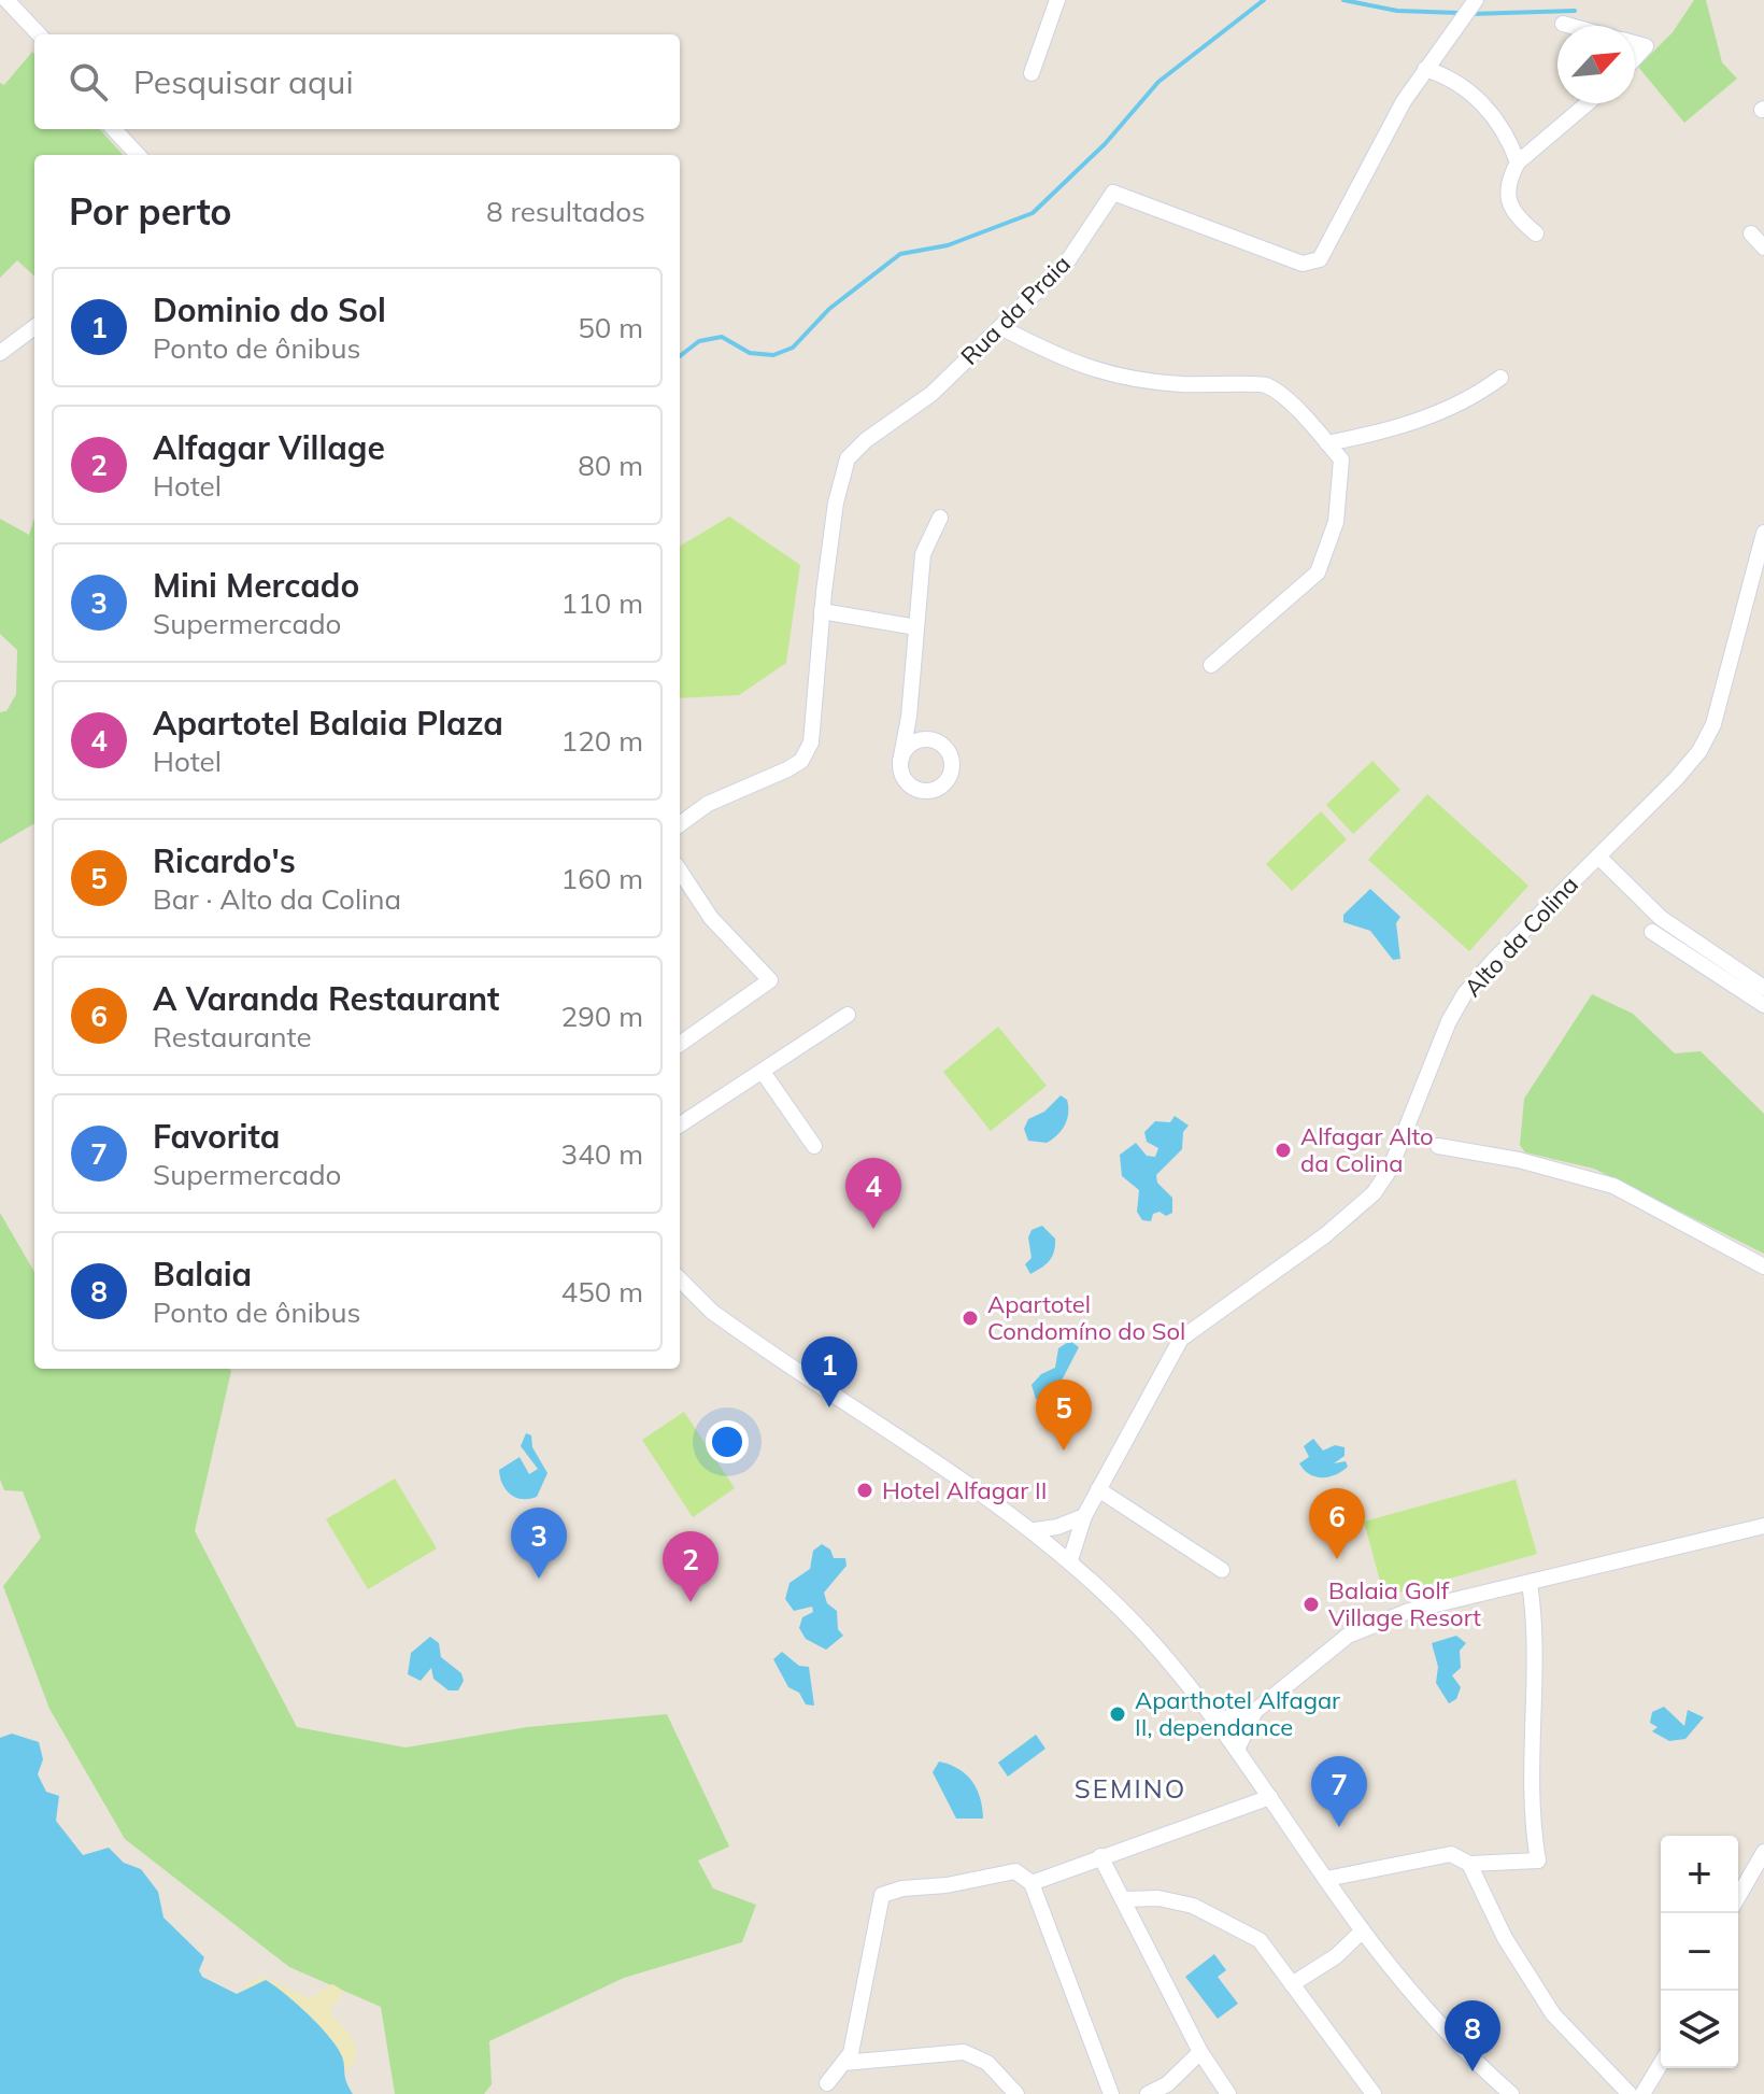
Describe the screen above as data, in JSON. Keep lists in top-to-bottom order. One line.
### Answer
{"streets":{"street":["Rua da Praia","Alto da Colina"]},"districts":["SEMINO"],"places":["Alfagar Alto da Colina","Apartotel Condomíno do Sol","Hotel Alfagar II","Balaia Golf Village Resort","Aparthotel Alfagar II, dependance"],"north":"top right","page":{"search":"Pesquisar aqui","heading":["Por perto","8 resultados"],"list":[{"mark":"1","name":"Dominio do Sol","note":"Ponto de ônibus","value":"50 m"},{"mark":"2","name":"Alfagar Village","note":"Hotel","value":"80 m"},{"mark":"3","name":"Mini Mercado","note":"Supermercado","value":"110 m"},{"mark":"4","name":"Apartotel Balaia Plaza","note":"Hotel","value":"120 m"},{"mark":"5","name":"Ricardo's","note":"Bar · Alto da Colina","value":"160 m"},{"mark":"6","name":"A Varanda Restaurant","note":"Restaurante","value":"290 m"},{"mark":"7","name":"Favorita","note":"Supermercado","value":"340 m"},{"mark":"8","name":"Balaia","note":"Ponto de ônibus","value":"450 m"}],"pins":["4","1","5","6","3","2","7","8"],"map_buttons":["+","−"]}}
